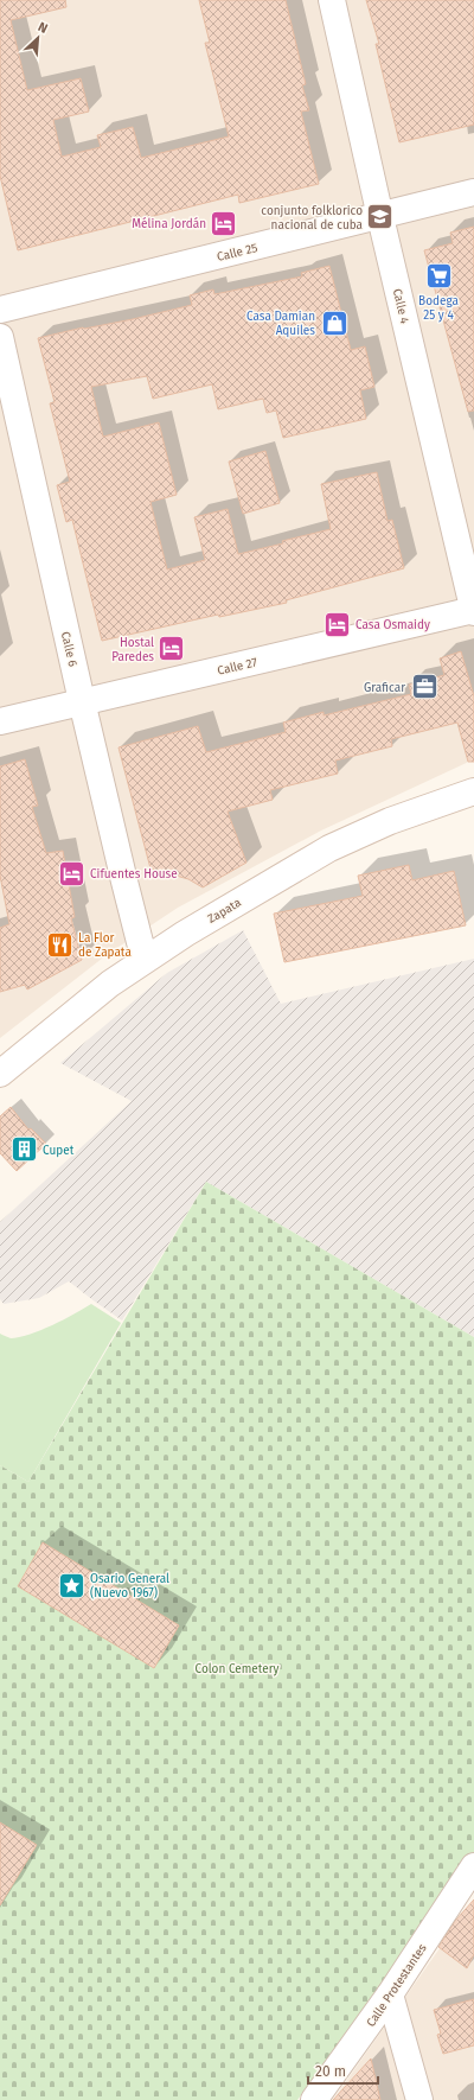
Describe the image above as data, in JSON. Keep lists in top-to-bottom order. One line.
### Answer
{"streets":{"street":["Calle 25","Calle 4","Calle 6","Calle 27","Zapata","Calle Protestantes"]},"crossings":[["Calle 25","Calle 4"],["Calle 4","Calle 27"],["Calle 6","Calle 27"],["Calle 6","Zapata"]],"parks":["Colon Cemetery"],"places":{"school or university":["conjunto folklorico nacional de cuba"],"hotel":["Mélina Jordán","Casa Osmaidy","Hostal Paredes","Cifuentes House"],"supermarket":["Bodega 25 y 4"],"shop":["Casa Damian Aquiles"],"office":["Graficar"],"restaurant":["La Flor de Zapata"],"building":["Cupet"],"place":["Osario General (Nuevo 1967)"]},"scale_bar":"20 m","north":"top right"}
